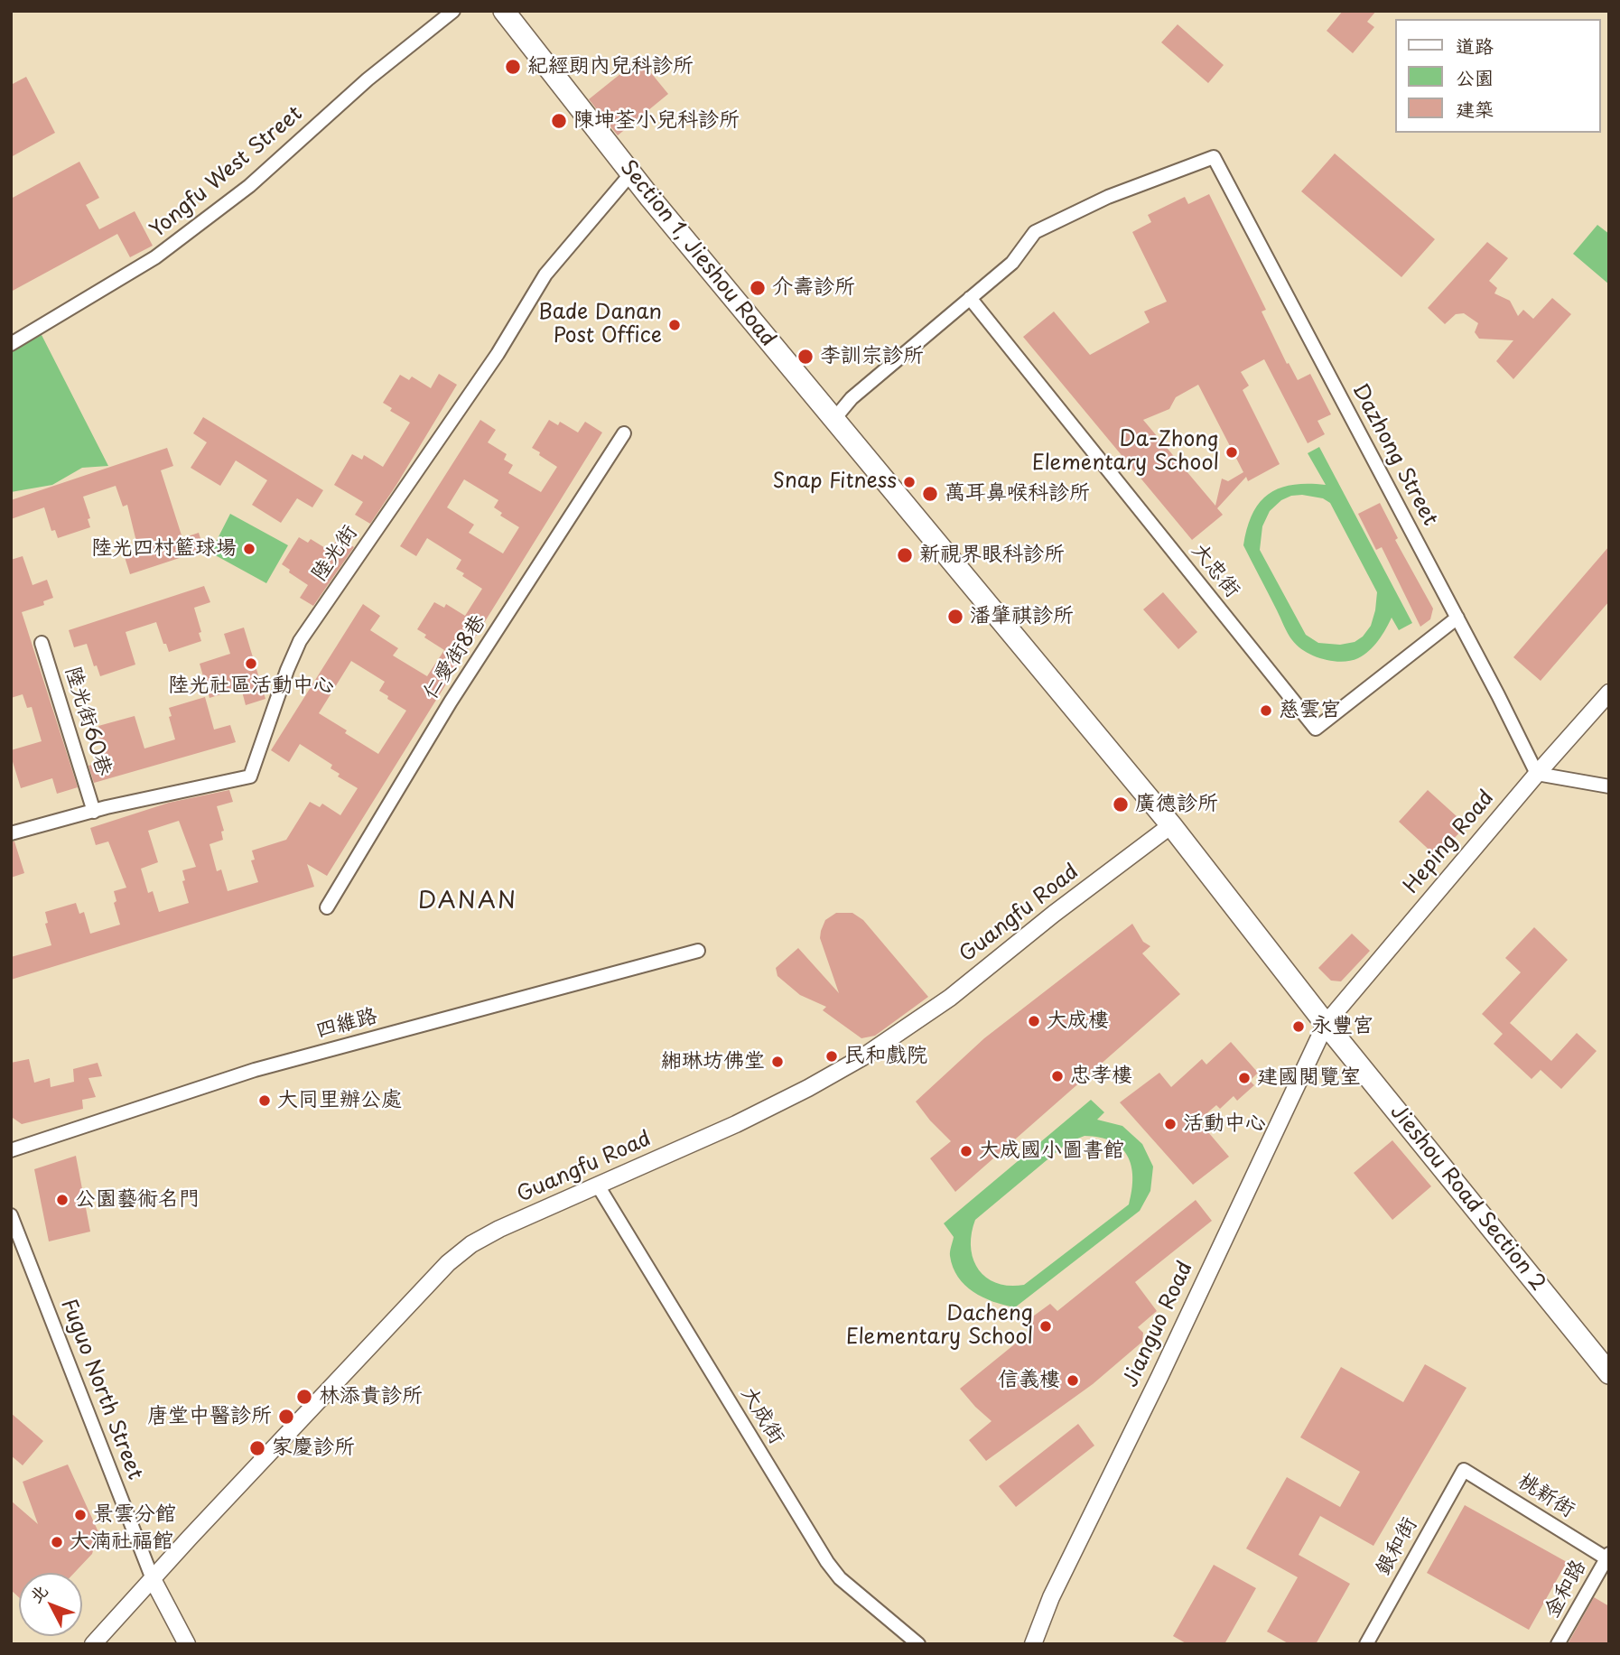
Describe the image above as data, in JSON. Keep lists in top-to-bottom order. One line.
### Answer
{"streets":{"main road":["Section 1, Jieshou Road","Jieshou Road Section 2"],"street":["Yongfu West Street","Dazhong Street","陸光街","大忠街","仁愛街8巷","陸光街60巷","Heping Road","Guangfu Road","四維路","Jianguo Road","Fuguo North Street","大成街","桃新街","銀和街","金和路"]},"crossings":[["Section 1, Jieshou Road","陸光街"],["Section 1, Jieshou Road","Heping Road"],["Section 1, Jieshou Road","Guangfu Road"],["Section 1, Jieshou Road","Jieshou Road Section 2"],["Section 1, Jieshou Road","Jianguo Road"],["Dazhong Street","大忠街"],["Dazhong Street","Heping Road"],["陸光街","陸光街60巷"],["Heping Road","Jieshou Road Section 2"],["Heping Road","Jianguo Road"],["Guangfu Road","Fuguo North Street"],["Guangfu Road","大成街"],["Jieshou Road Section 2","Jianguo Road"],["桃新街","銀和街"],["桃新街","金和路"]],"districts":["DANAN"],"places":["紀經朗內兒科診所","陳坤荃小兒科診所","介壽診所","Bade Danan Post Office","李訓宗診所","Da-Zhong Elementary School","Snap Fitness","萬耳鼻喉科診所","陸光四村籃球場","新視界眼科診所","潘肇祺診所","陸光社區活動中心","慈雲宮","廣德診所","大成樓","永豐宮","民和戲院","緗琳坊佛堂","忠孝樓","建國閱覽室","大同里辦公處","活動中心","大成國小圖書館","公園藝術名門","Dacheng Elementary School","信義樓","林添貴診所","唐堂中醫診所","家慶診所","景雲分館","大湳社福館"],"legend":["道路","公園","建築"],"north":"top left"}
